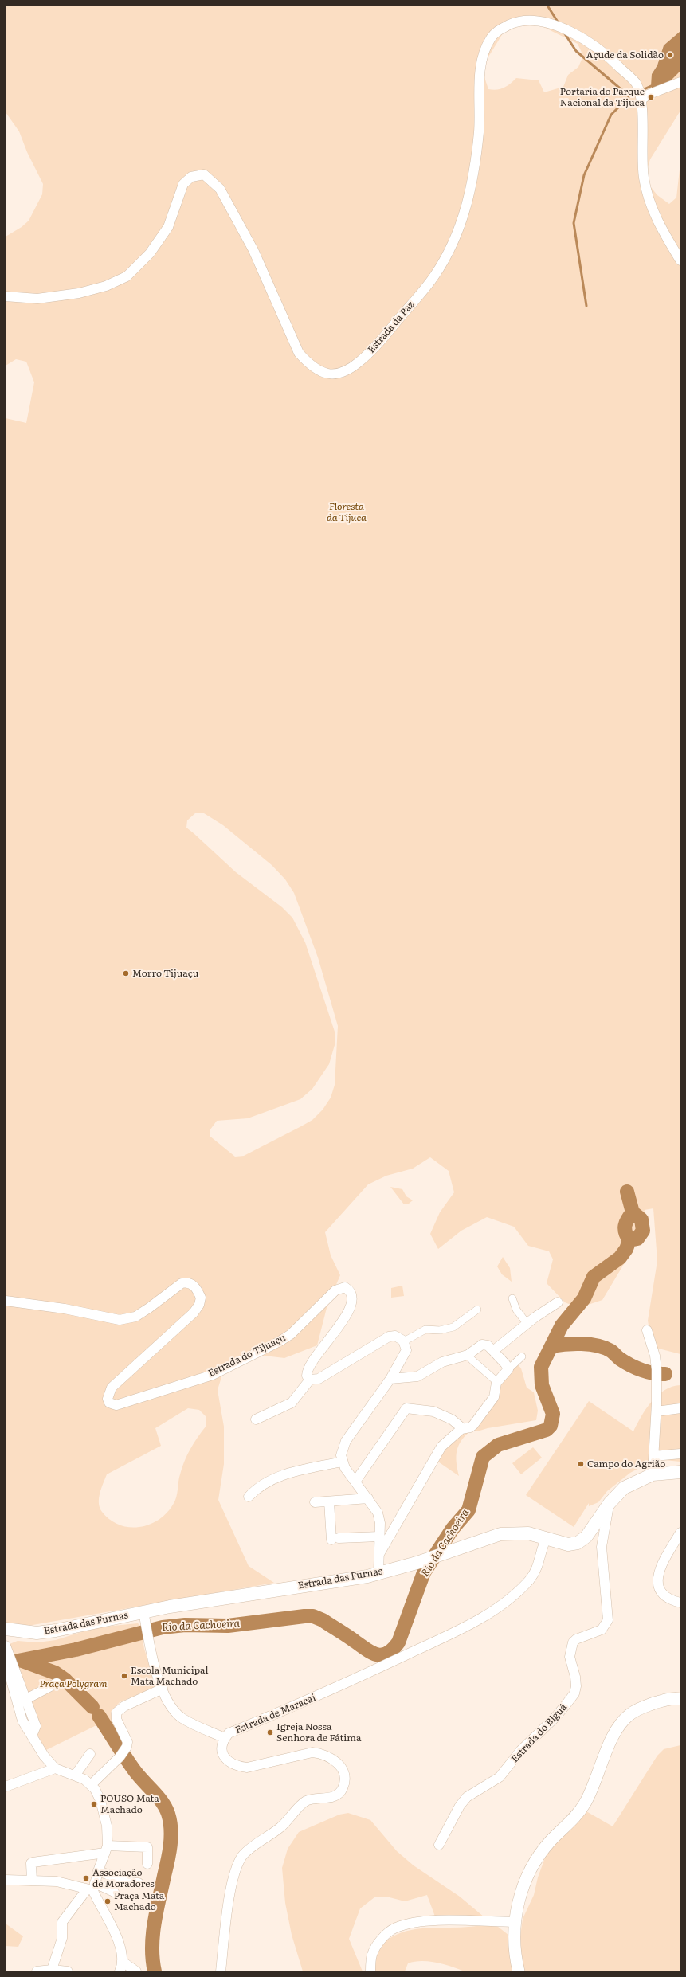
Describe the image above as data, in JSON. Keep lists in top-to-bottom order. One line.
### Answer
{"streets":{"main road":["Estrada das Furnas"],"street":["Estrada da Paz","Estrada do Tijuaçu","Estrada de Maracaí","Estrada do Biguá"]},"crossings":[["Estrada das Furnas","Estrada de Maracaí"],["Estrada das Furnas","Estrada do Biguá"]],"water":["Rio da Cachoeira"],"parks":["Floresta da Tijuca","Praça Polygram"],"places":["Açude da Solidão","Portaria do Parque Nacional da Tijuca","Morro Tijuaçu","Campo do Agrião","Escola Municipal Mata Machado","Igreja Nossa Senhora de Fátima","POUSO Mata Machado","Associação de Moradores","Praça Mata Machado"]}
